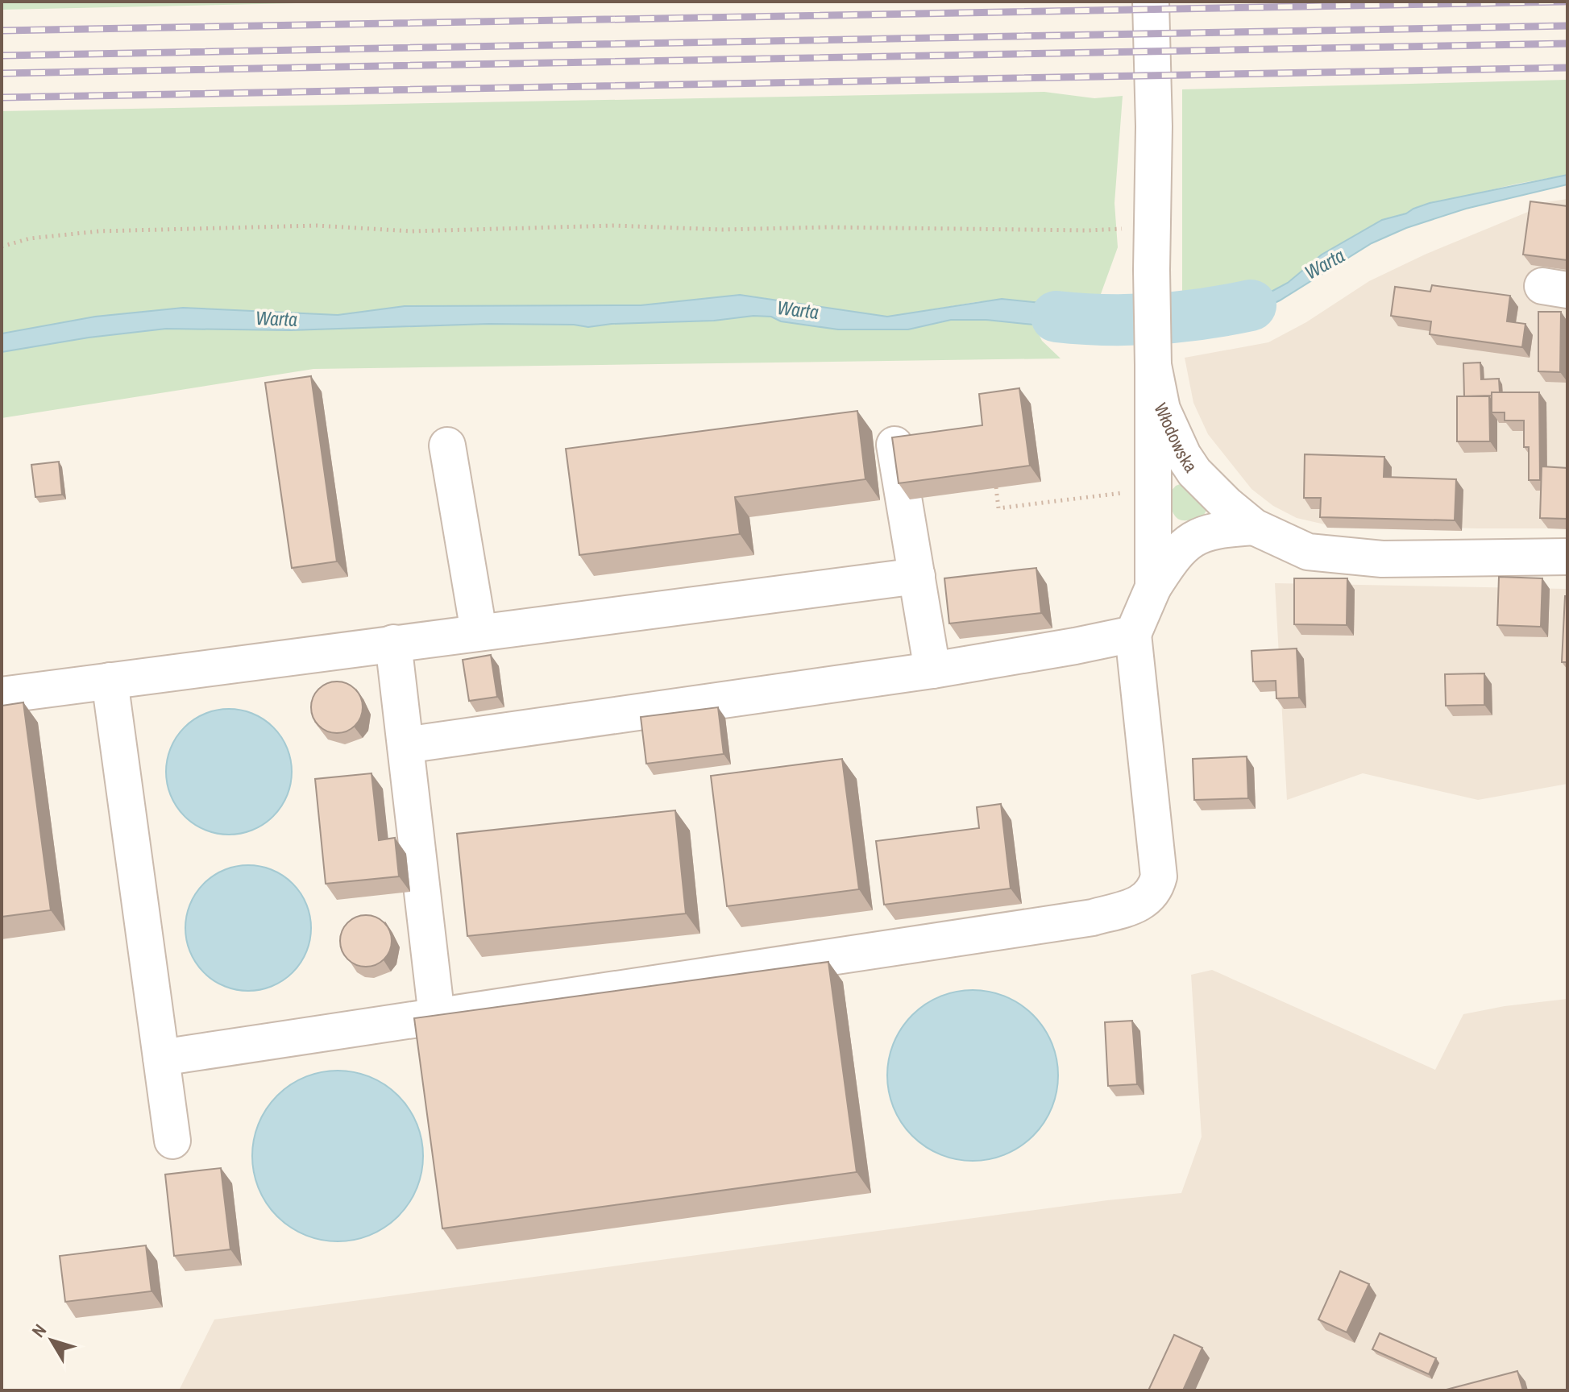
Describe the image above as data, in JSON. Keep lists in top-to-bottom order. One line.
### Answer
{"streets":{"street":["Włodowska"]},"water":["Warta"],"north":"top left"}
